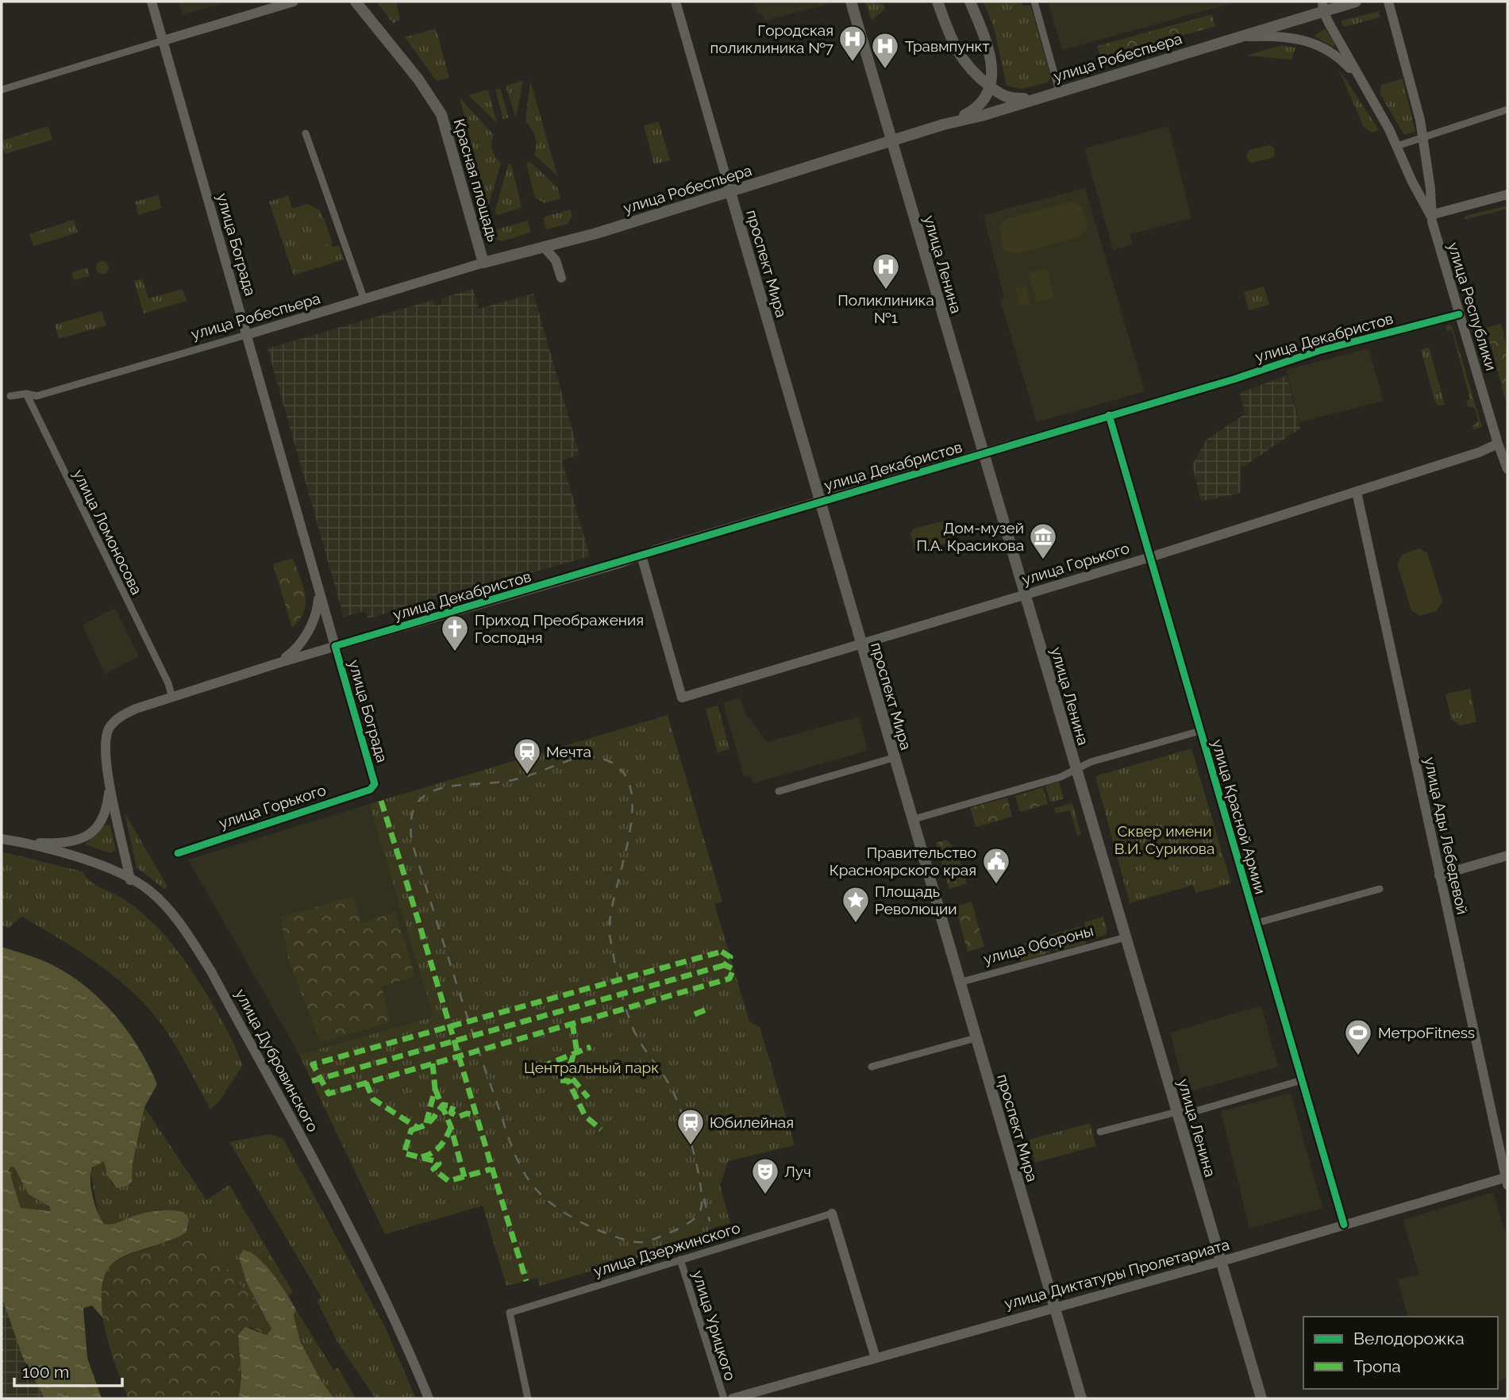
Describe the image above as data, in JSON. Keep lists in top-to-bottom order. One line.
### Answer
{"streets":{"main road":["улица Робеспьера","Красная площадь","улица Бограда","проспект Мира","улица Ленина","улица Республики","улица Декабристов","улица Горького","улица Ады Лебедевой","улица Дубровинского","улица Диктатуры Пролетариата"],"street":["улица Ломоносова","улица Красной Армии","улица Обороны","улица Дзержинского","улица Урицкого"]},"crossings":[["улица Робеспьера","Красная площадь"],["улица Робеспьера","улица Бограда"],["улица Робеспьера","проспект Мира"],["улица Робеспьера","улица Ленина"],["улица Робеспьера","улица Республики"],["улица Робеспьера","улица Ломоносова"],["улица Бограда","улица Декабристов"],["улица Бограда","улица Горького"],["проспект Мира","улица Декабристов"],["проспект Мира","улица Горького"],["проспект Мира","улица Обороны"],["проспект Мира","улица Диктатуры Пролетариата"],["улица Ленина","улица Декабристов"],["улица Ленина","улица Горького"],["улица Ленина","улица Обороны"],["улица Ленина","улица Диктатуры Пролетариата"],["улица Республики","улица Декабристов"],["улица Республики","улица Горького"],["улица Декабристов","улица Ломоносова"],["улица Декабристов","улица Горького"],["улица Декабристов","улица Красной Армии"],["улица Декабристов","улица Дубровинского"],["улица Горького","улица Красной Армии"],["улица Горького","улица Ады Лебедевой"],["улица Красной Армии","улица Диктатуры Пролетариата"],["улица Ады Лебедевой","улица Диктатуры Пролетариата"],["улица Дзержинского","улица Урицкого"]],"parks":["Сквер имени В.И. Сурикова","Центральный парк"],"places":{"hospital":["Городская поликлиника №7","Травмпункт","Поликлиника №1"],"museum":["Дом-музей П.А. Красикова"],"church":["Приход Преображения Господня"],"station":["Мечта","Юбилейная"],"public building":["Правительство Красноярского края"],"place":["Площадь Революции"],"sports":["МетроFitness"],"theatre":["Луч"]},"legend":["Велодорожка","Тропа"],"scale_bar":"100 m"}
